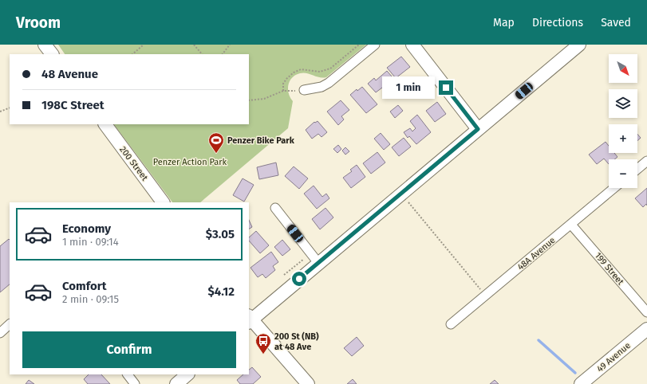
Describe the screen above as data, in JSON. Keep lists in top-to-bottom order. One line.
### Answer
{"streets":{"street":["200 Street","48A Avenue","199 Street","49 Avenue"]},"crossings":[["48A Avenue","199 Street"]],"parks":["Penzer Action Park"],"places":{"sports":["Penzer Bike Park"],"bus stop":["200 St (NB) at 48 Ave"]},"north":"bottom right","page":{"header":"Vroom","nav":["Map","Directions","Saved"],"map_buttons":["+","−"],"banner":["48 Avenue","198C Street"],"bubble":"1 min","list":[{"name":"Economy","note":"1 min · 09:14","value":"$3.05"},{"name":"Comfort","note":"2 min · 09:15","value":"$4.12"}],"buttons":"Confirm"}}
